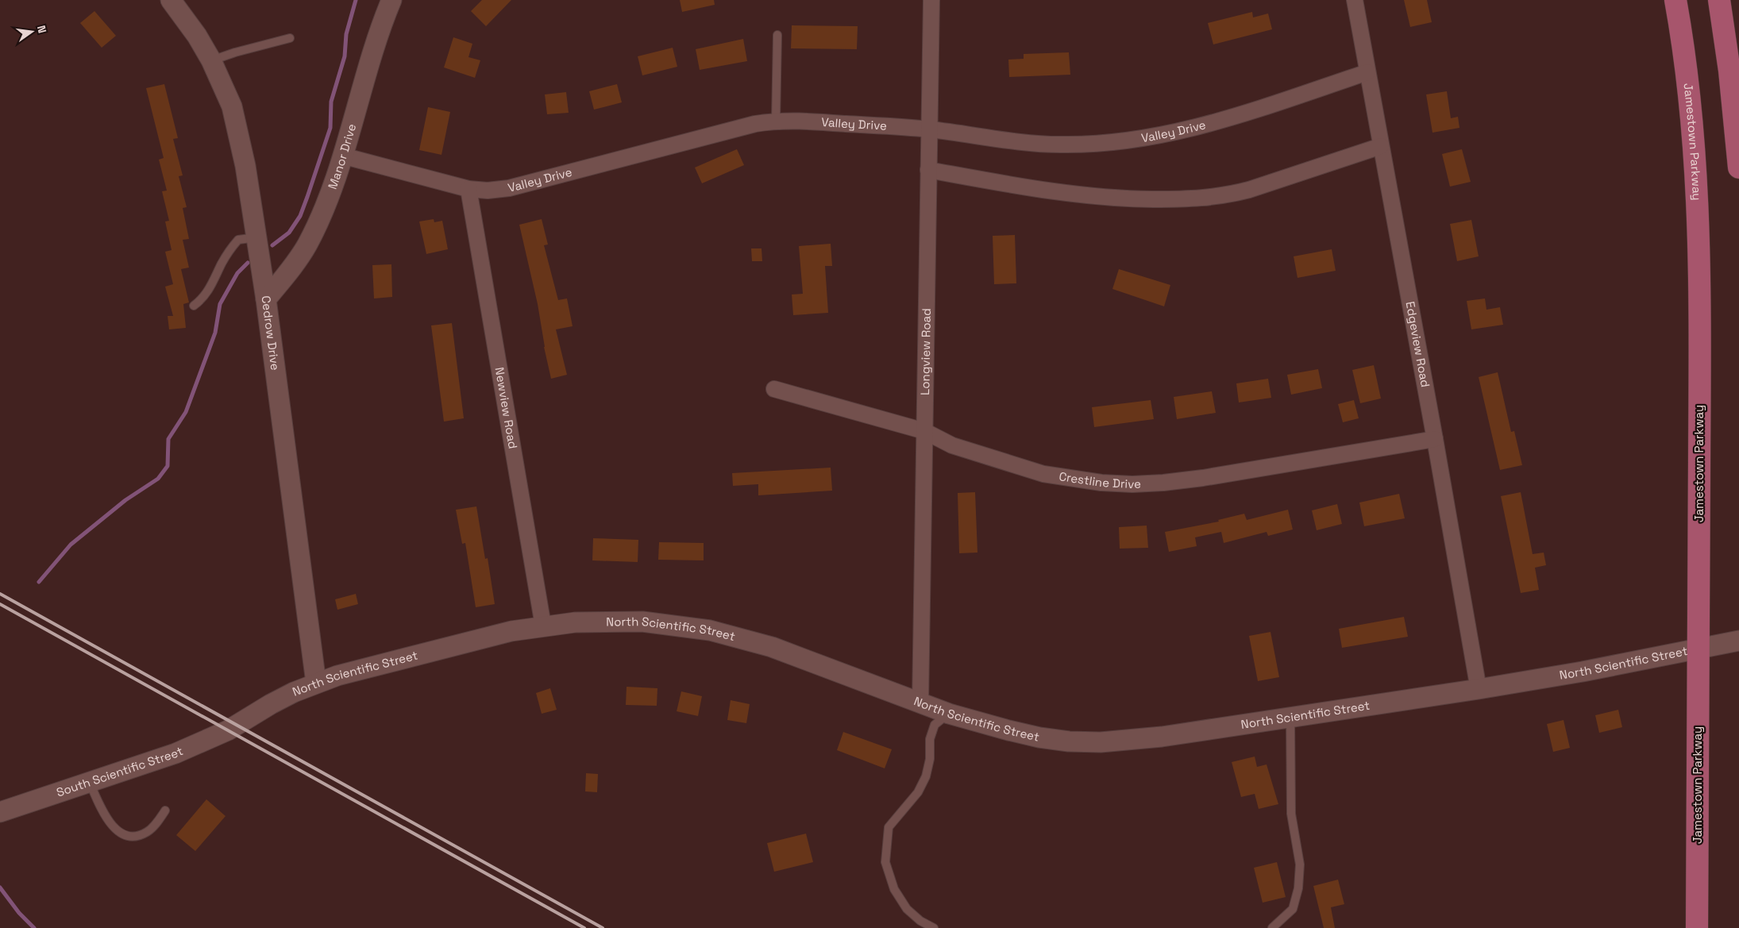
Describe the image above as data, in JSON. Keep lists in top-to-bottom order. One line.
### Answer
{"streets":{"main road":["Jamestown Parkway"],"street":["Valley Drive","Manor Drive","Cedrow Drive","Edgeview Road","Longview Road","Newview Road","Crestline Drive","North Scientific Street","South Scientific Street"]},"crossings":[["Valley Drive","Manor Drive"],["Valley Drive","Edgeview Road"],["Valley Drive","Longview Road"],["Valley Drive","Newview Road"],["Jamestown Parkway","North Scientific Street"],["Manor Drive","Cedrow Drive"],["Cedrow Drive","North Scientific Street"],["Edgeview Road","Crestline Drive"],["Edgeview Road","North Scientific Street"],["Longview Road","Crestline Drive"],["Longview Road","North Scientific Street"],["Newview Road","North Scientific Street"],["North Scientific Street","South Scientific Street"]],"north":"right"}
